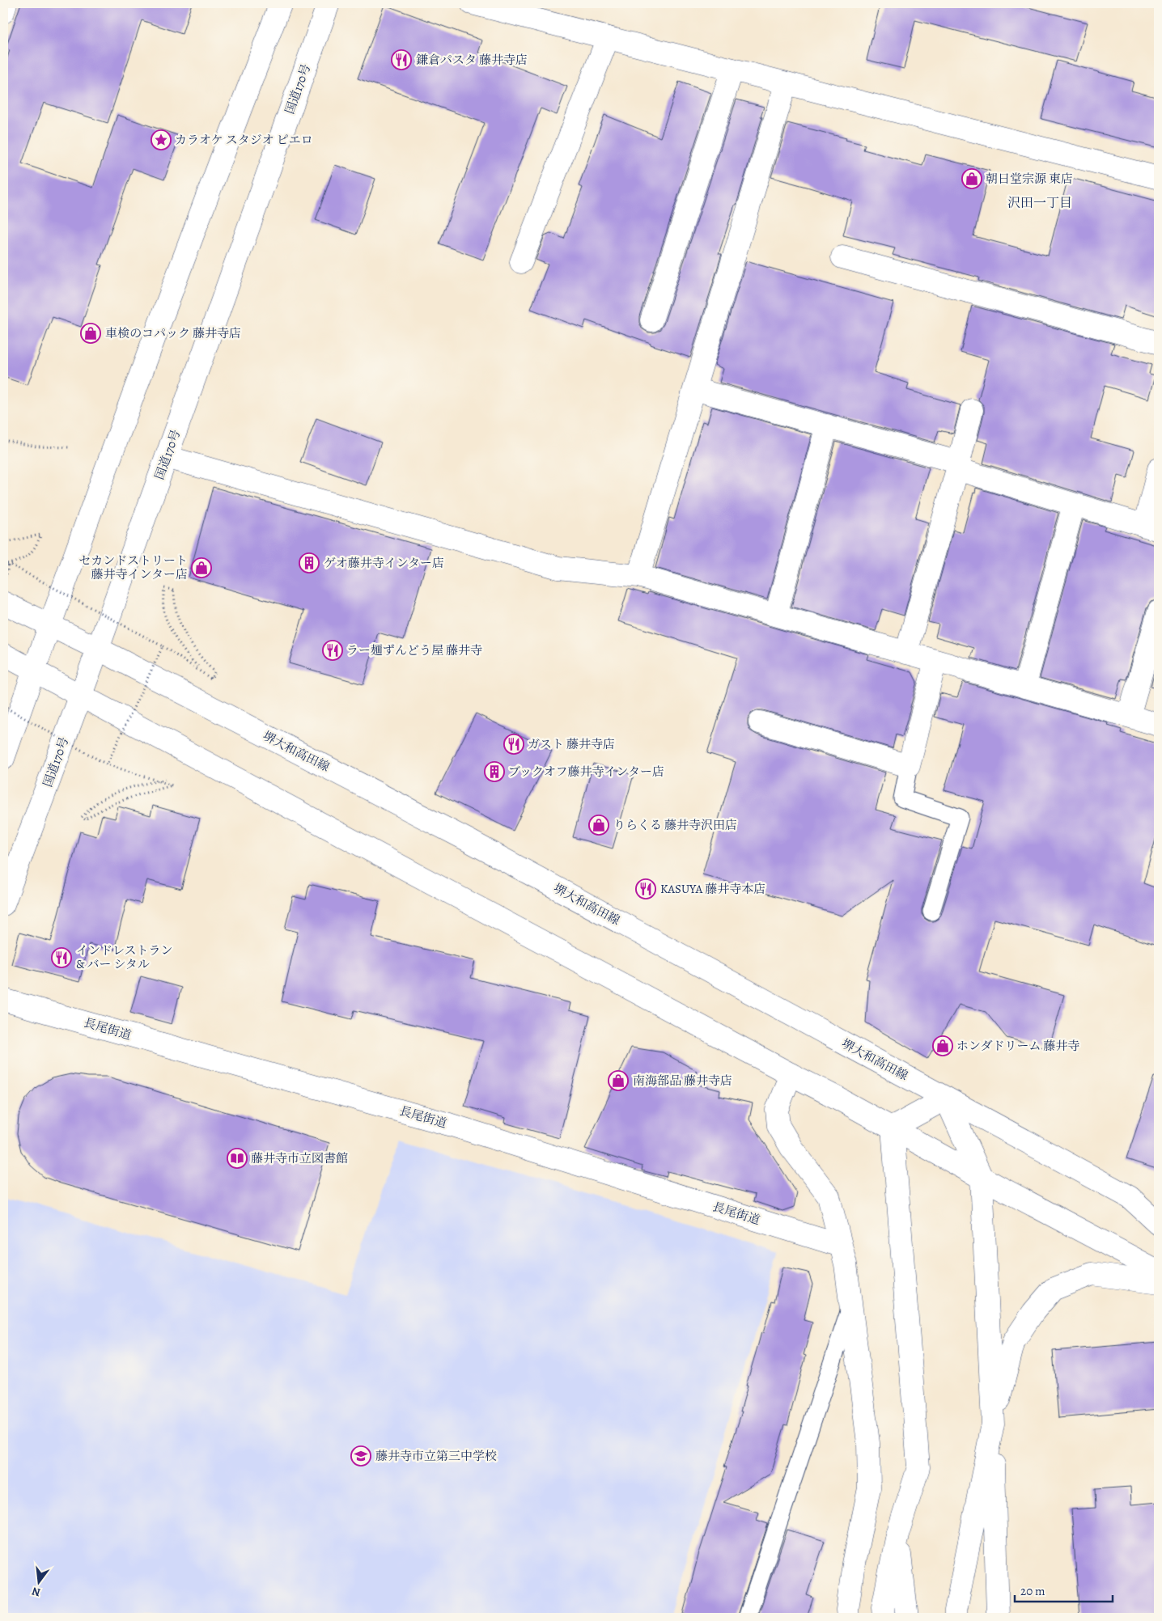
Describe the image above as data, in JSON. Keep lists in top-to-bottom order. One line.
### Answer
{"streets":{"main road":["国道170号","堺大和高田線","長尾街道"]},"crossings":[["国道170号","堺大和高田線"]],"districts":["沢田一丁目"],"places":{"restaurant":["鎌倉パスタ 藤井寺店","ラー麺ずんどう屋 藤井寺","ガスト 藤井寺店","KASUYA 藤井寺本店","インドレストラン & バー シタル"],"place":["カラオケ スタジオ ピエロ"],"shop":["朝日堂宗源 東店","車検のコパック 藤井寺店","セカンドストリート 藤井寺インター店","りらくる 藤井寺沢田店","ホンダドリーム 藤井寺","南海部品 藤井寺店"],"building":["ゲオ藤井寺インター店","ブックオフ藤井寺インター店"],"library":["藤井寺市立図書館"],"school or university":["藤井寺市立第三中学校"]},"scale_bar":"20 m","north":"bottom"}
